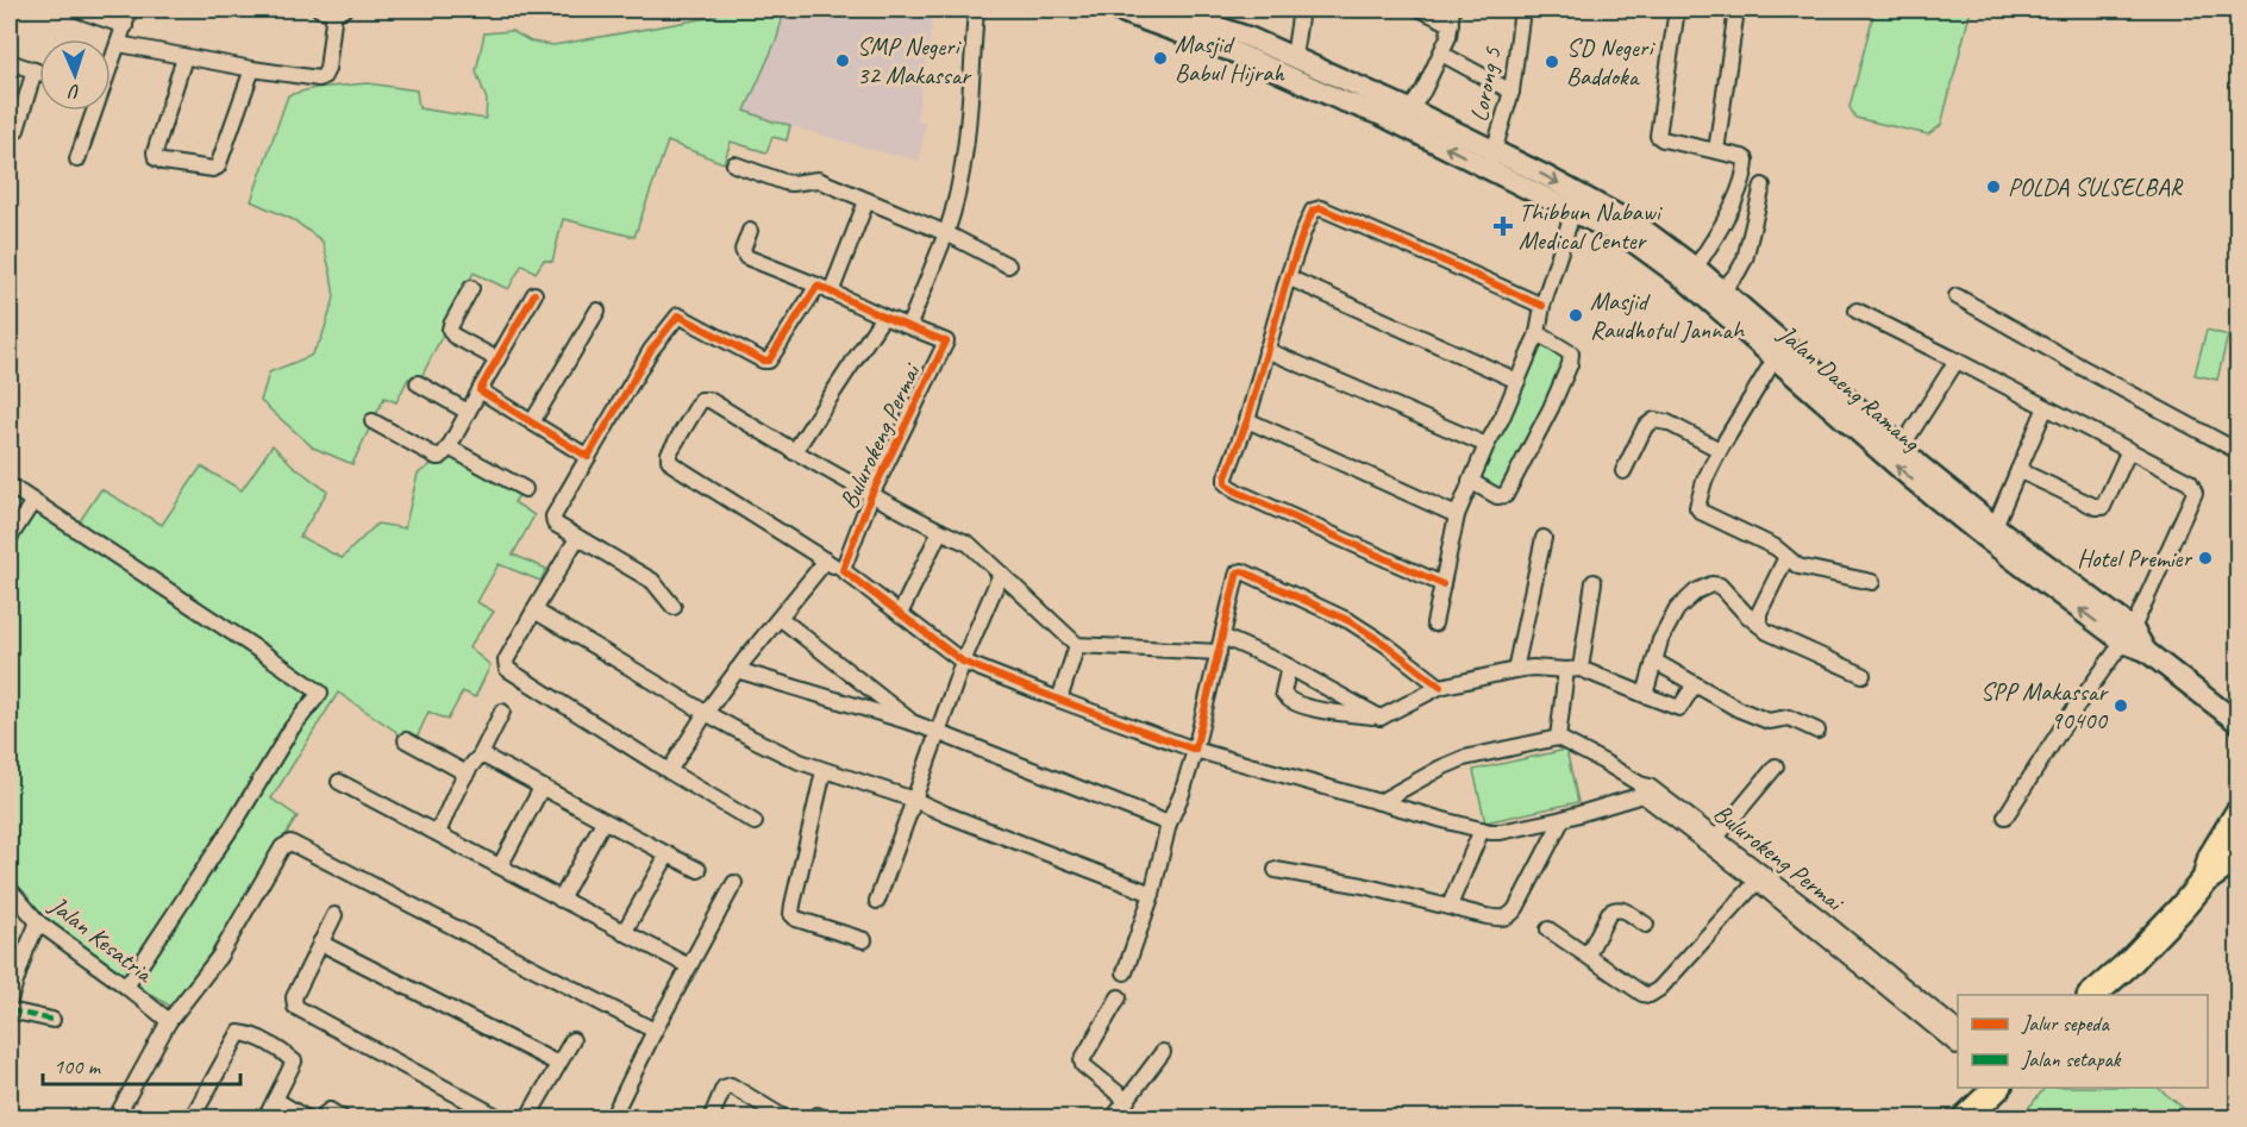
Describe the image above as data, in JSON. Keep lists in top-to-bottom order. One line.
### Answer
{"streets":{"main road":["Jalan Daeng Ramang"],"street":["Lorong 5","Bulurokeng Permai","Jalan Kesatria"]},"crossings":[["Lorong 5","Jalan Daeng Ramang"]],"places":{"other":["Masjid Babul Hijrah","SMP Negeri 32 Makassar","SD Negeri Baddoka","POLDA SULSELBAR","Masjid Raudhotul Jannah","Hotel Premier","SPP Makassar 90400"],"health":["Thibbun Nabawi Medical Center"]},"legend":["Jalur sepeda","Jalan setapak"],"scale_bar":"100 m","north":"bottom"}
